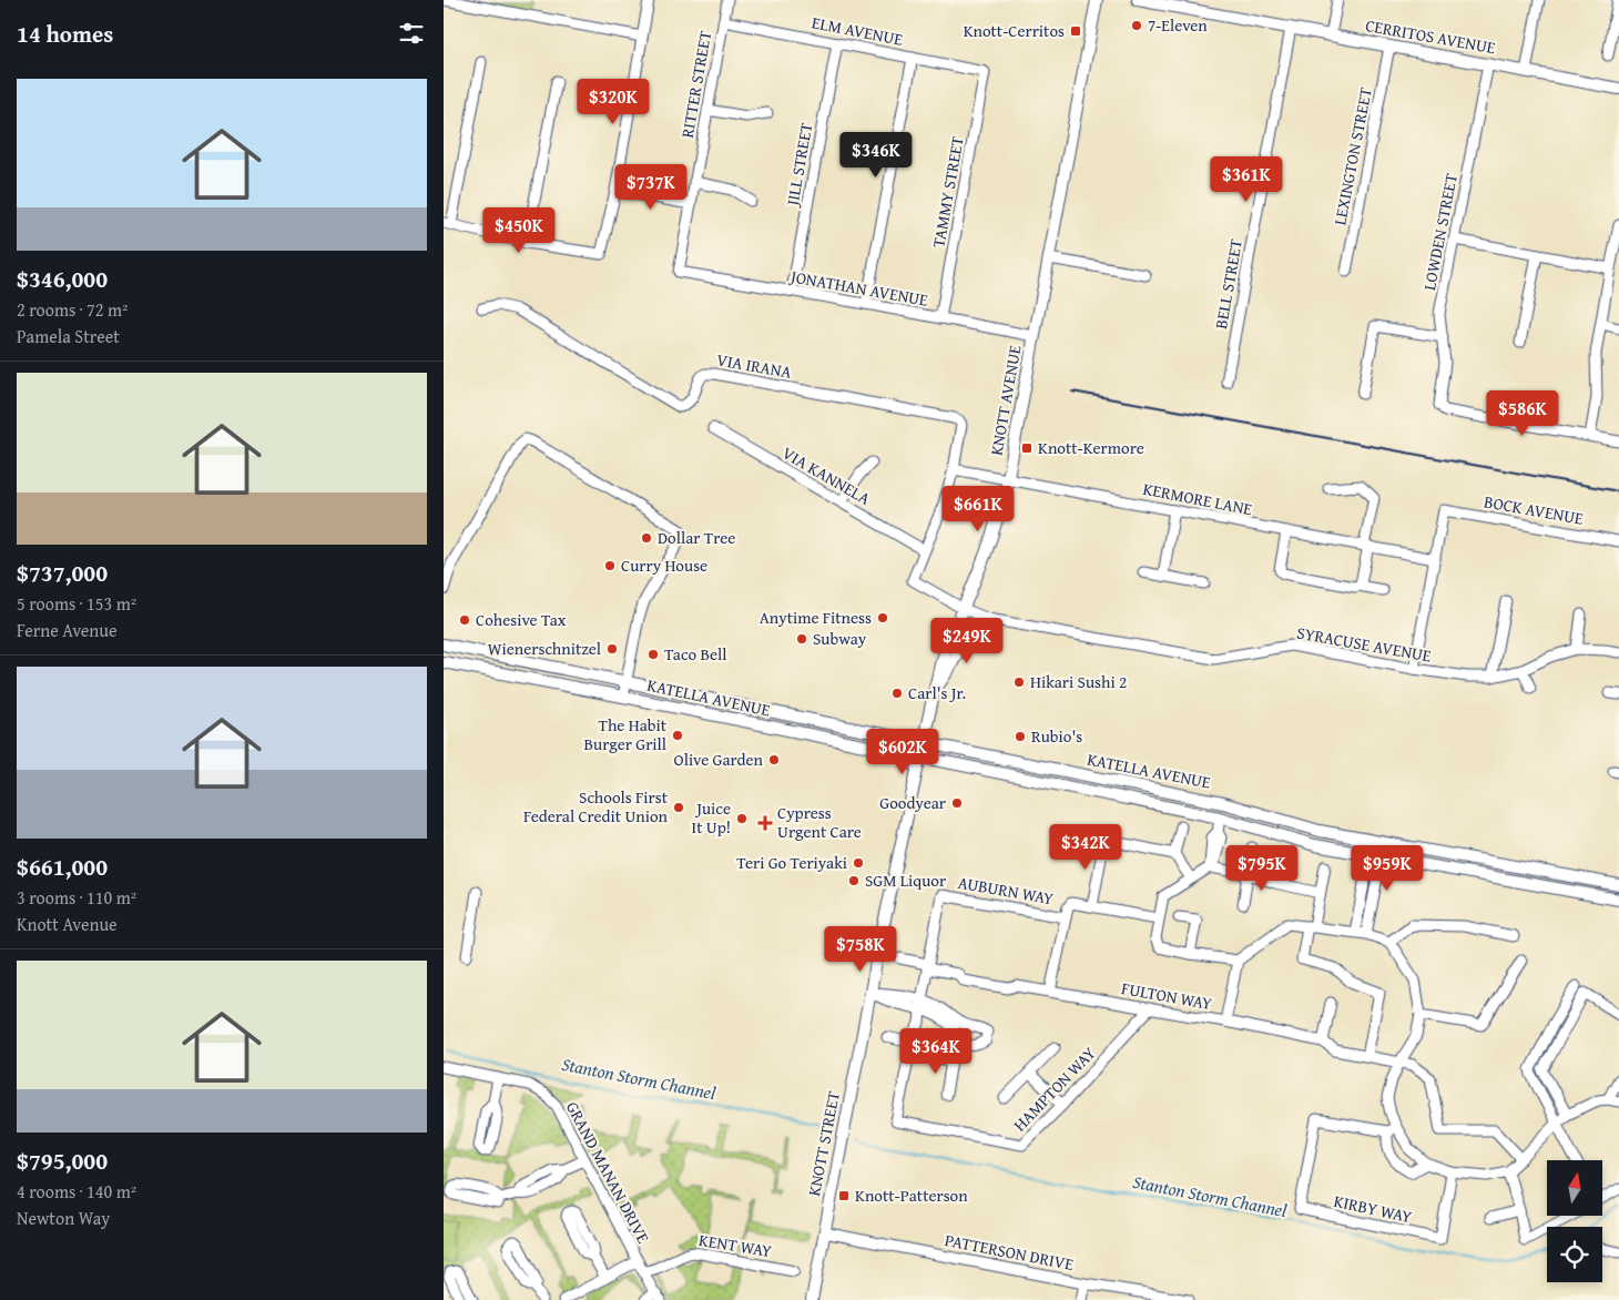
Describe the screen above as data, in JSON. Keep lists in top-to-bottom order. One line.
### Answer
{"streets":{"main road":["CERRITOS AVENUE","KNOTT AVENUE","KATELLA AVENUE","KNOTT STREET"],"street":["ELM AVENUE","RITTER STREET","LEXINGTON STREET","JILL STREET","TAMMY STREET","LOWDEN STREET","BELL STREET","JONATHAN AVENUE","VIA IRANA","VIA KANNELA","KERMORE LANE","BOCK AVENUE","SYRACUSE AVENUE","AUBURN WAY","FULTON WAY","HAMPTON WAY","GRAND MANAN DRIVE","KIRBY WAY","KENT WAY","PATTERSON DRIVE"]},"crossings":[["ELM AVENUE","RITTER STREET"],["ELM AVENUE","JILL STREET"],["ELM AVENUE","TAMMY STREET"],["CERRITOS AVENUE","LEXINGTON STREET"],["CERRITOS AVENUE","LOWDEN STREET"],["CERRITOS AVENUE","BELL STREET"],["RITTER STREET","JONATHAN AVENUE"],["JILL STREET","JONATHAN AVENUE"],["TAMMY STREET","JONATHAN AVENUE"],["JONATHAN AVENUE","KNOTT AVENUE"],["VIA IRANA","KERMORE LANE"],["KNOTT AVENUE","KERMORE LANE"],["KNOTT AVENUE","SYRACUSE AVENUE"],["KNOTT AVENUE","KATELLA AVENUE"],["KNOTT AVENUE","KNOTT STREET"],["VIA KANNELA","SYRACUSE AVENUE"],["KERMORE LANE","BOCK AVENUE"],["AUBURN WAY","FULTON WAY"],["FULTON WAY","HAMPTON WAY"],["KNOTT STREET","PATTERSON DRIVE"],["GRAND MANAN DRIVE","KENT WAY"]],"water":["Stanton Storm Channel"],"places":{"other":["7-Eleven","Dollar Tree","Curry House","Anytime Fitness","Cohesive Tax","Subway","Wienerschnitzel","Taco Bell","Hikari Sushi 2","Carl's Jr.","The Habit Burger Grill","Rubio's","Olive Garden","Goodyear","Schools First Federal Credit Union","Juice It Up!","Teri Go Teriyaki","SGM Liquor"],"transit":["Knott-Cerritos","Knott-Kermore","Knott-Patterson"],"health":["Cypress Urgent Care"]},"north":"top","page":{"heading":"14 homes","list":[{"name":"$346,000","note":"2 rooms · 72 m² · Pamela Street"},{"name":"$737,000","note":"5 rooms · 153 m² · Ferne Avenue"},{"name":"$661,000","note":"3 rooms · 110 m² · Knott Avenue"},{"name":"$795,000","note":"4 rooms · 140 m² · Newton Way"}],"price":["$320K","$346K","$361K","$737K","$450K","$586K","$661K","$249K","$602K","$342K","$795K","$959K","$758K","$364K"]}}
